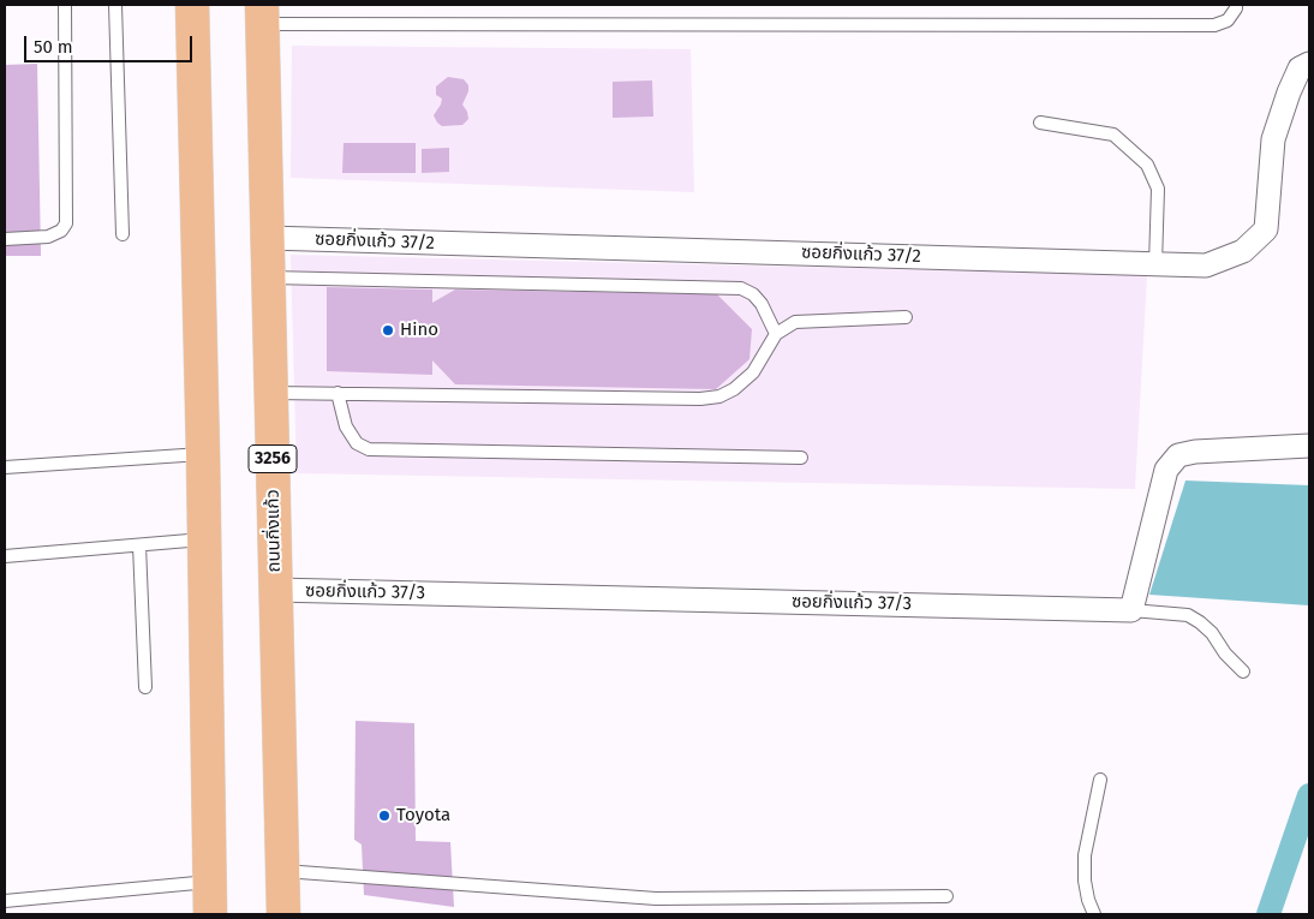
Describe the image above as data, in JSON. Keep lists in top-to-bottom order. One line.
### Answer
{"streets":{"main road":["3256","ถนนกิ่งแก้ว"],"street":["ซอยกิ่งแก้ว 37/2","ซอยกิ่งแก้ว 37/3"]},"crossings":[["ซอยกิ่งแก้ว 37/2","ถนนกิ่งแก้ว"],["ถนนกิ่งแก้ว","ซอยกิ่งแก้ว 37/3"]],"places":["Hino","Toyota"],"scale_bar":"50 m"}
